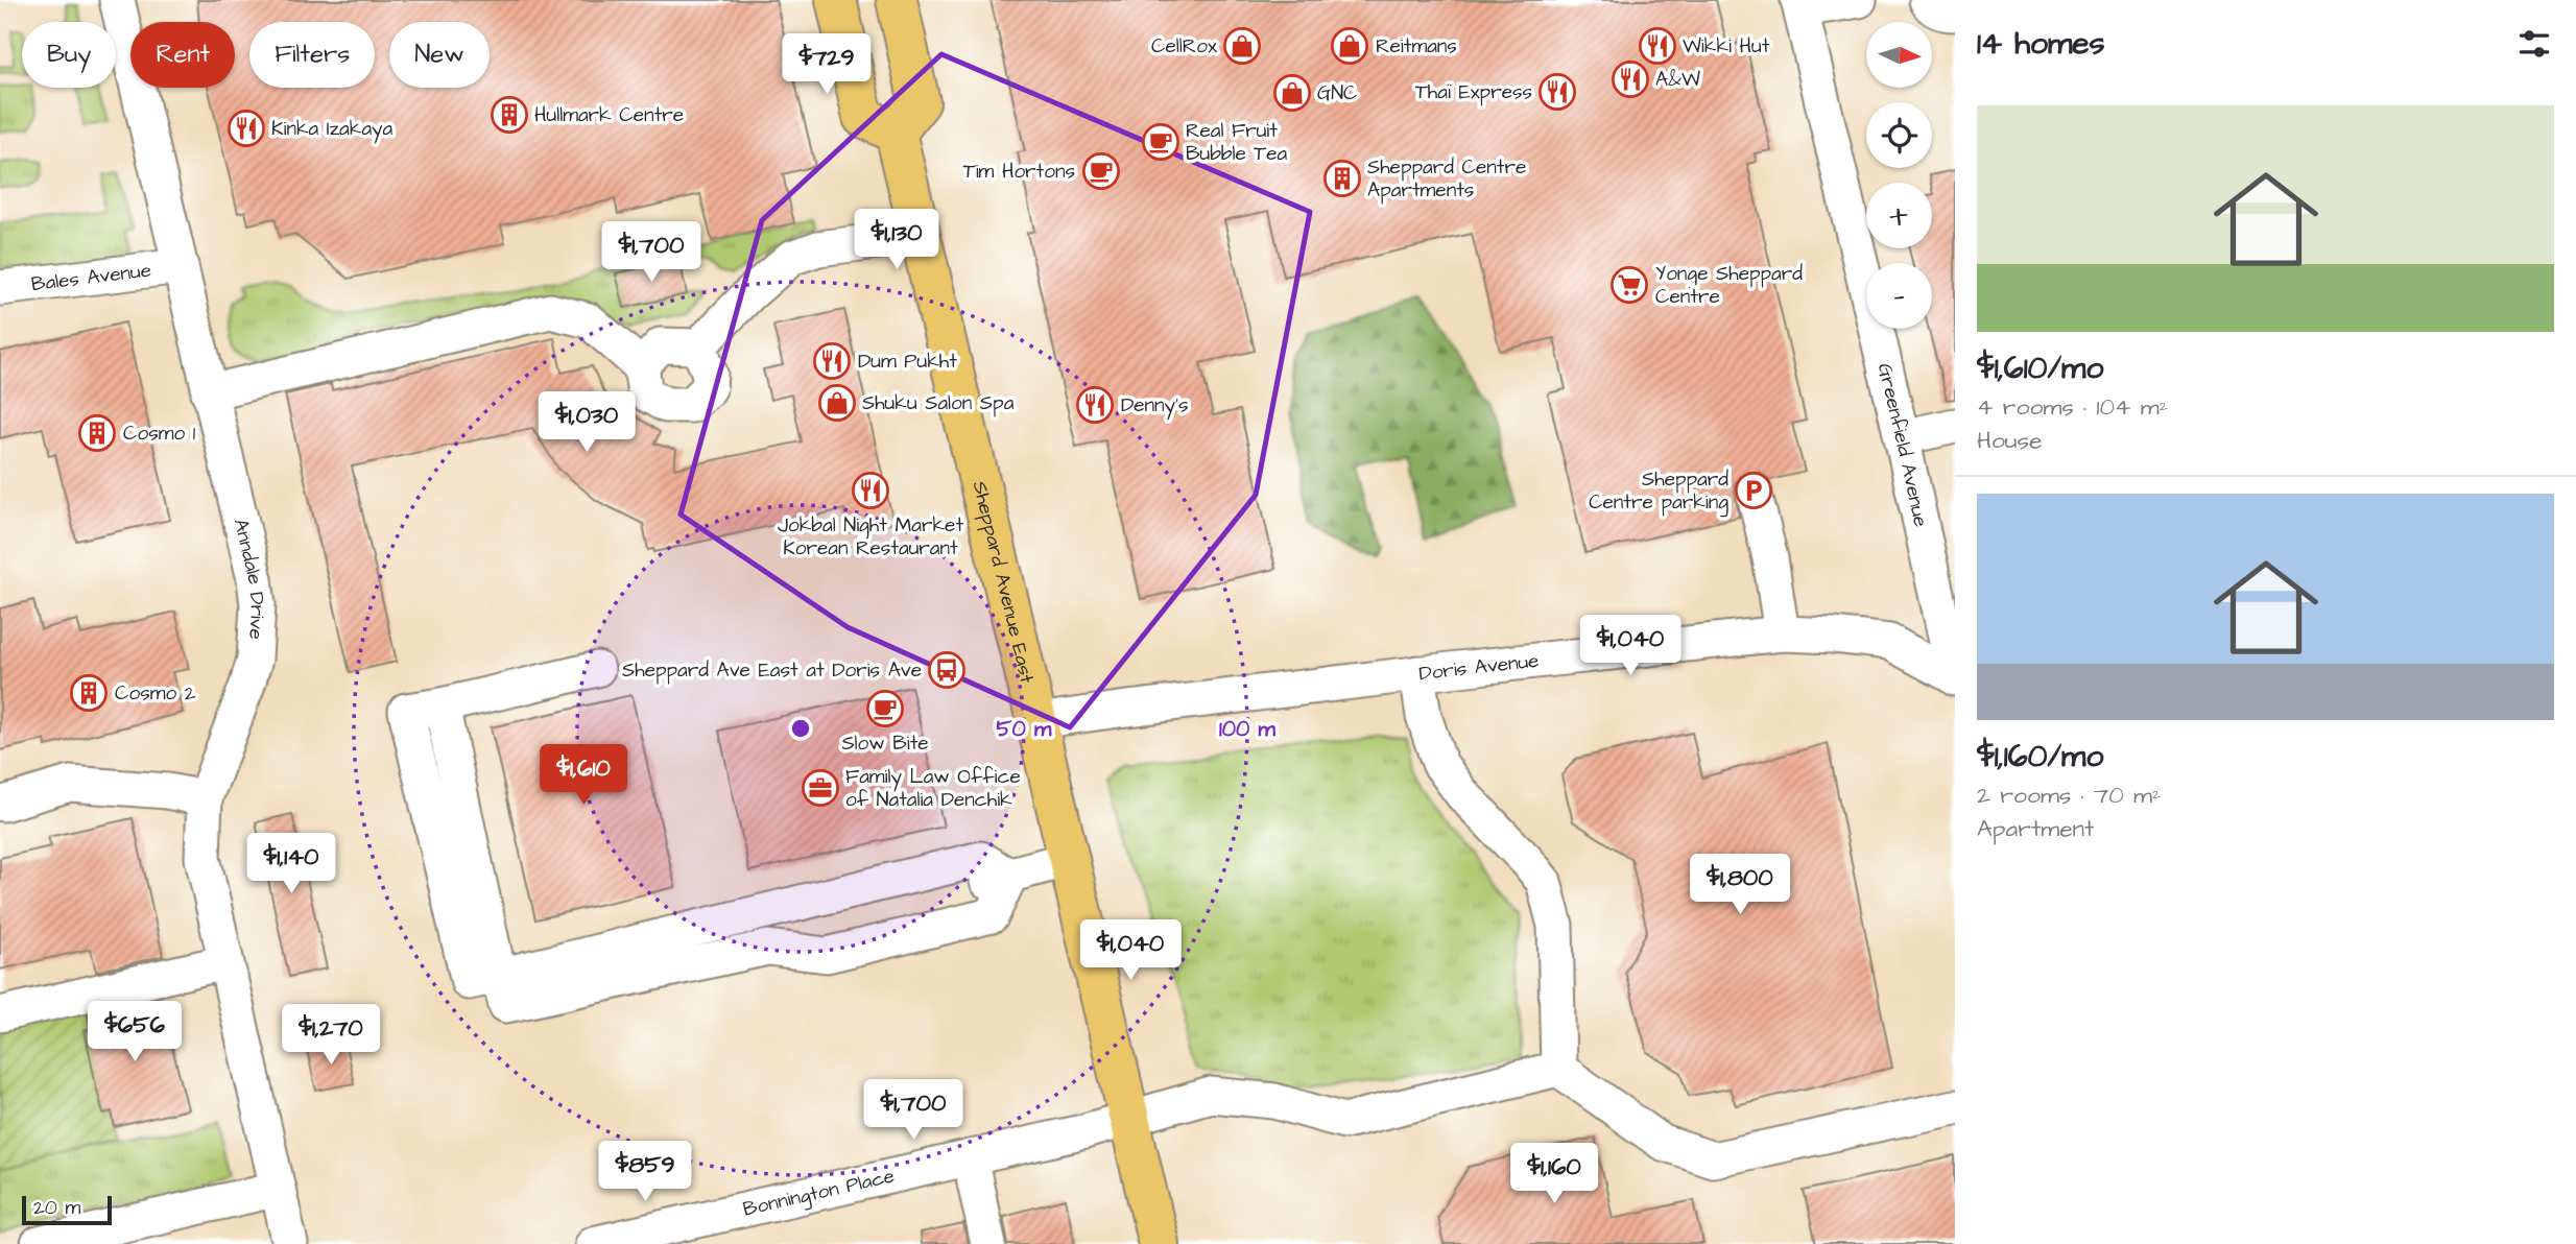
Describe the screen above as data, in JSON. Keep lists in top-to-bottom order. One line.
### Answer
{"streets":{"main road":["Sheppard Avenue East"],"street":["Bales Avenue","Greenfield Avenue","Anndale Drive","Doris Avenue","Bonnington Place"]},"crossings":[["Bales Avenue","Anndale Drive"],["Greenfield Avenue","Doris Avenue"],["Sheppard Avenue East","Doris Avenue"],["Sheppard Avenue East","Bonnington Place"]],"places":{"shop":["CellRox","Reitmans","GNC","Shuku Salon Spa"],"restaurant":["Wikki Hut","A&W","Thaï Express","Kinka Izakaya","Dum Pukht","Denny's","Jokbal Night Market Korean Restaurant"],"building":["Hullmark Centre","Sheppard Centre Apartments","Cosmo 1","Cosmo 2"],"cafe":["Real Fruit Bubble Tea","Tim Hortons","Slow Bite"],"supermarket":["Yonge Sheppard Centre"],"parking":["Sheppard Centre parking"],"bus stop":["Sheppard Ave East at Doris Ave"],"office":["Family Law Office of Natalia Denchik"]},"scale_bar":"20 m","north":"right","page":{"heading":"14 homes","map_buttons":["+","−"],"chip":["Buy","Rent","Filters","New"],"price":["$729","$1,130","$1,700","$1,030","$1,040","$1,610","$1,140","$1,800","$1,040","$656","$1,270","$1,700","$859","$1,160"],"list":[{"name":"$1,610/mo","note":"4 rooms · 104 m² · House"},{"name":"$1,160/mo","note":"2 rooms · 70 m² · Apartment"}],"scale":"20 m"},"rings":["50 m","100 m"]}
